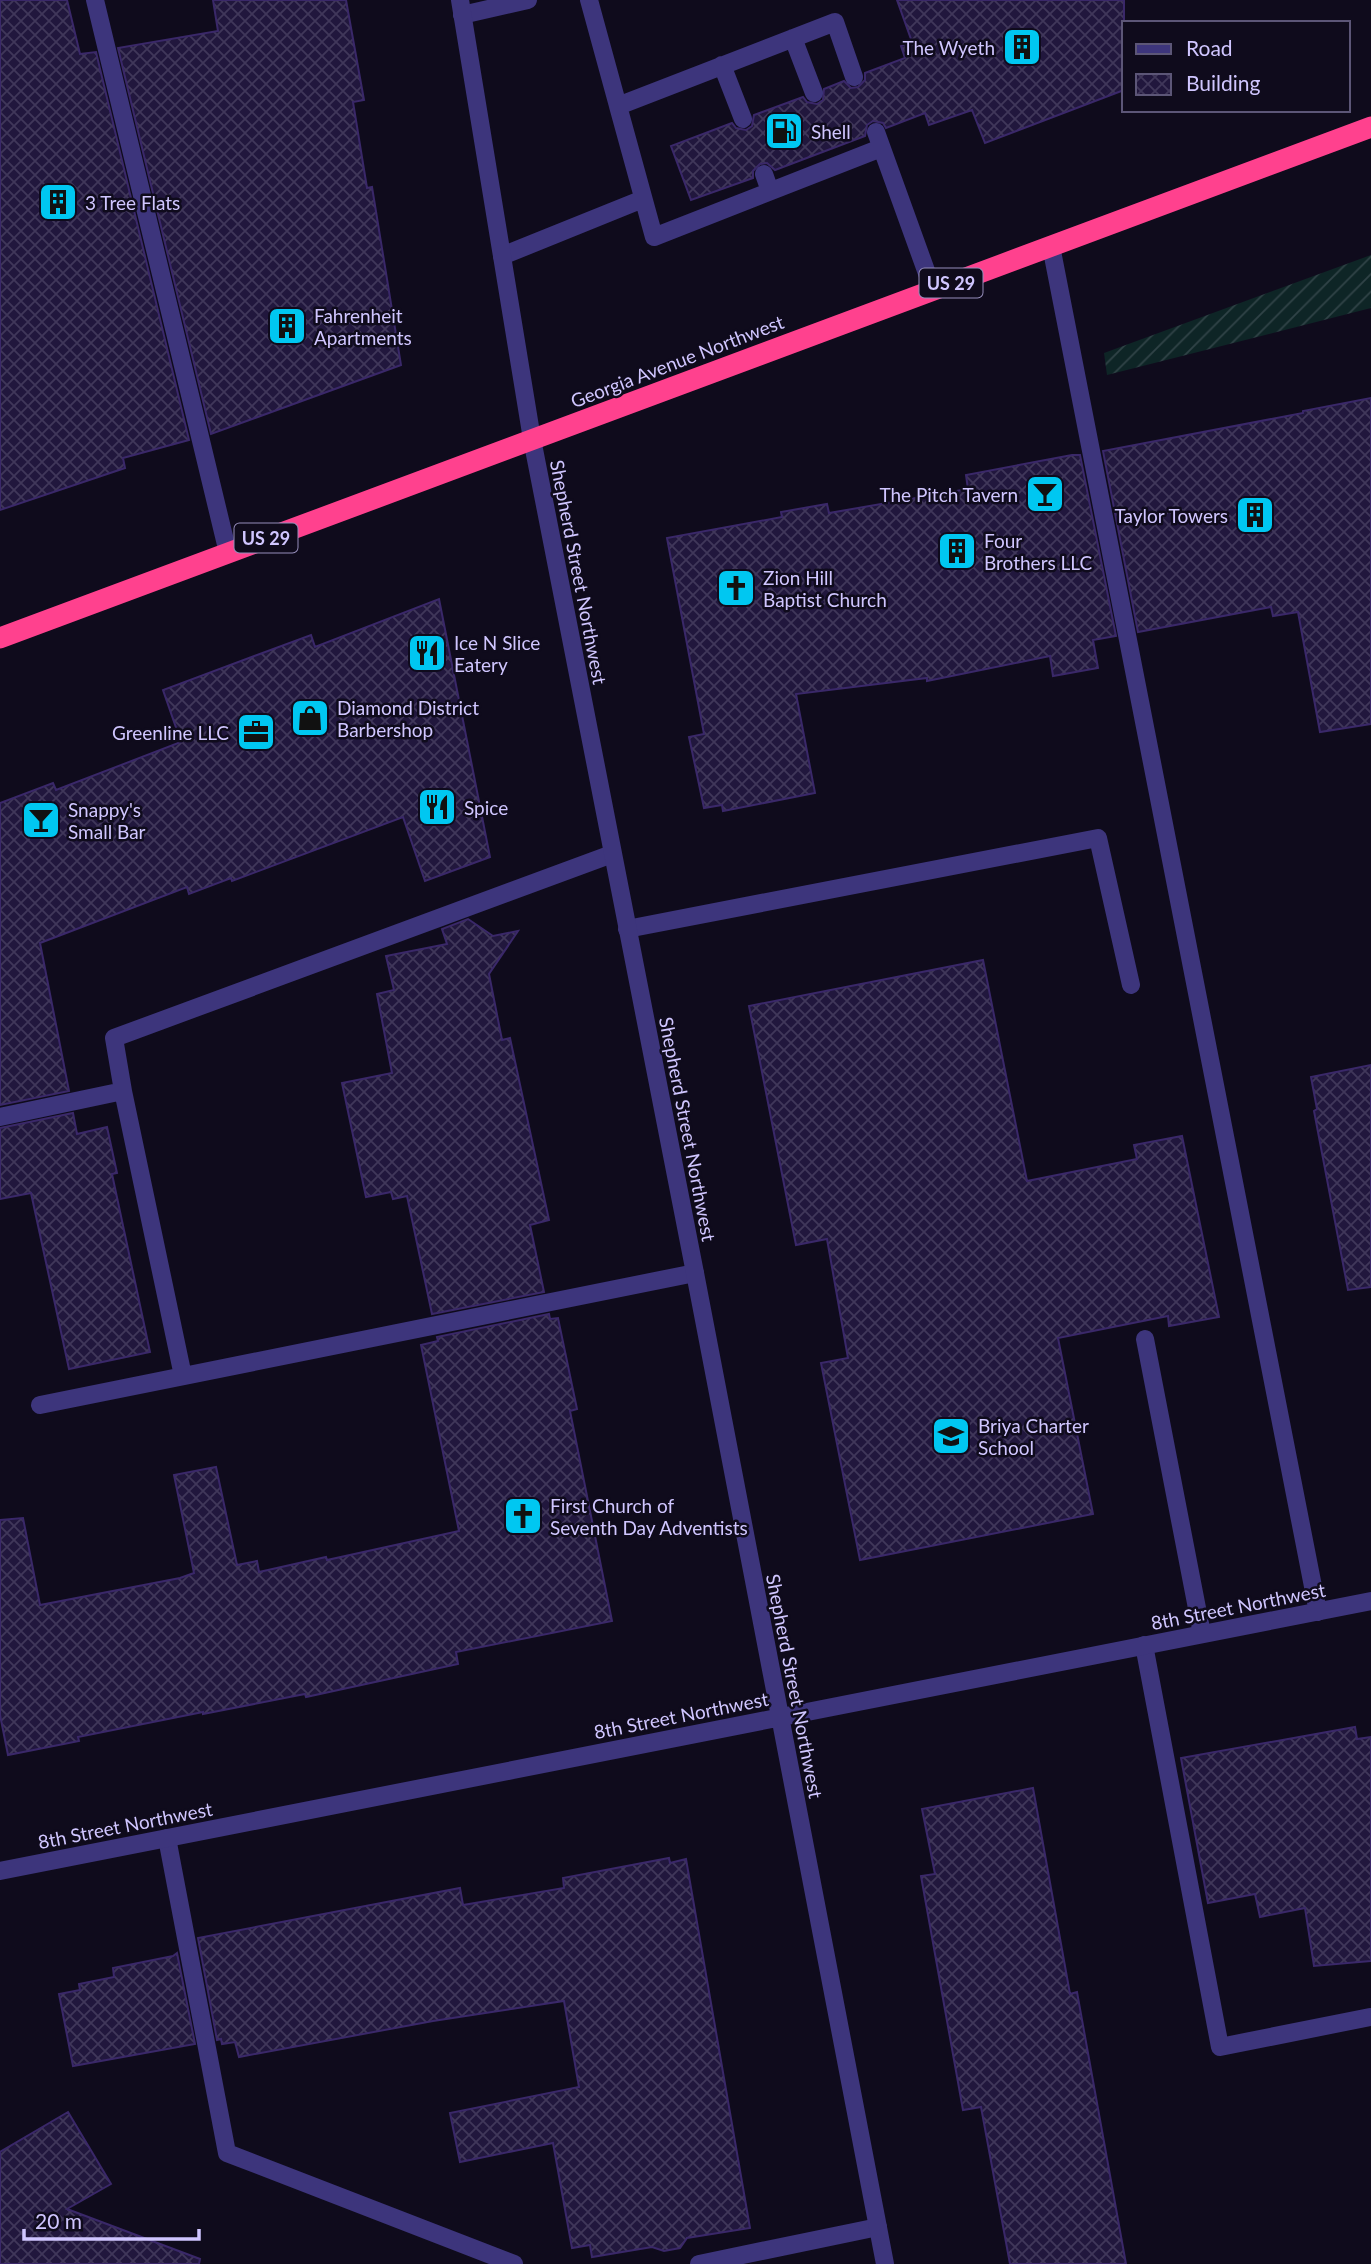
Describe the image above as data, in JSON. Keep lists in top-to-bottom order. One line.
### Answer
{"streets":{"highway":["US 29","Georgia Avenue Northwest"],"street":["Shepherd Street Northwest","8th Street Northwest"]},"crossings":[["Georgia Avenue Northwest","Shepherd Street Northwest"],["Shepherd Street Northwest","8th Street Northwest"]],"places":{"building":["The Wyeth","3 Tree Flats","Fahrenheit Apartments","Taylor Towers","Four Brothers LLC"],"fuel station":["Shell"],"bar":["The Pitch Tavern","Snappy's Small Bar"],"church":["Zion Hill Baptist Church","First Church of Seventh Day Adventists"],"restaurant":["Ice N Slice Eatery","Spice"],"shop":["Diamond District Barbershop"],"office":["Greenline LLC"],"school or university":["Briya Charter School"]},"legend":["Road","Building"],"scale_bar":"20 m"}
